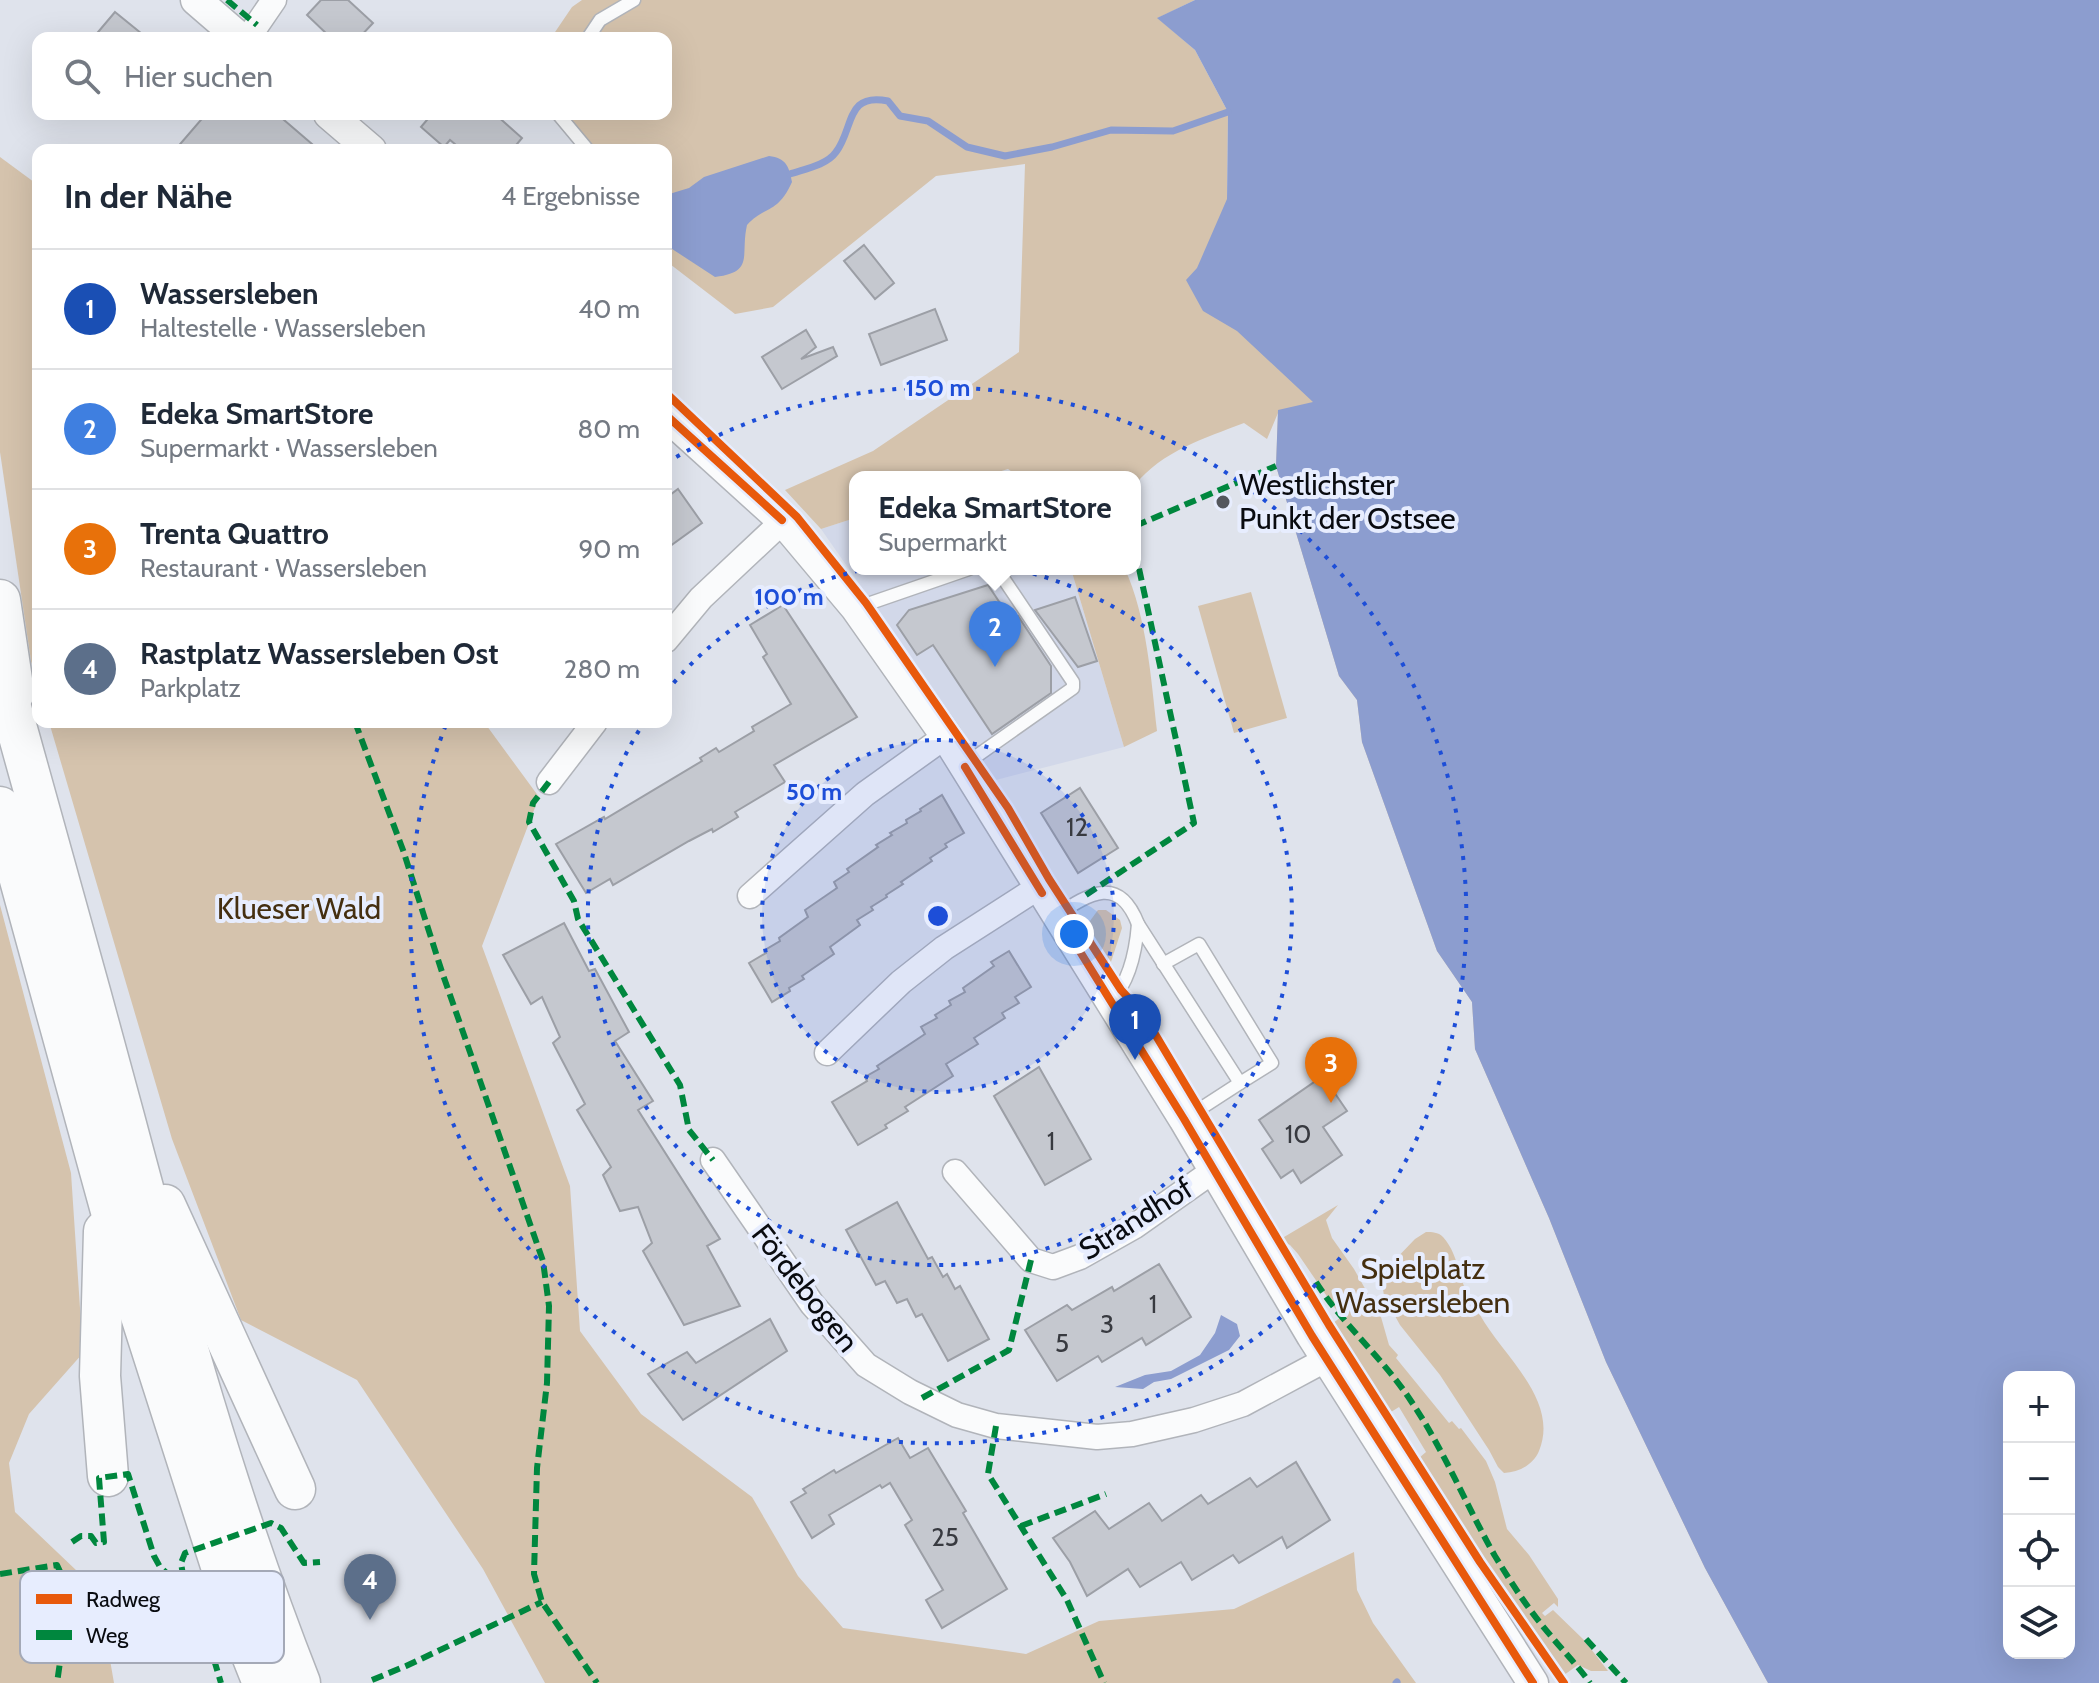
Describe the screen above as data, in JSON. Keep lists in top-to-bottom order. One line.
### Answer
{"streets":{"street":["Strandhof","Fördebogen"]},"parks":["Klueser Wald","Spielplatz Wassersleben"],"places":["Westlichster Punkt der Ostsee"],"house_numbers":["12","10","1","1","3","5","25"],"legend":["Radweg","Weg"],"page":{"search":"Hier suchen","heading":["In der Nähe","4 Ergebnisse"],"list":[{"mark":"1","name":"Wassersleben","note":"Haltestelle · Wassersleben","value":"40 m"},{"mark":"2","name":"Edeka SmartStore","note":"Supermarkt · Wassersleben","value":"80 m"},{"mark":"3","name":"Trenta Quattro","note":"Restaurant · Wassersleben","value":"90 m"},{"mark":"4","name":"Rastplatz Wassersleben Ost","note":"Parkplatz","value":"280 m"}],"popup":["Edeka SmartStore","Supermarkt"],"pins":["2","1","3","4"],"map_buttons":["+","−"]},"rings":["150 m","100 m","50 m"]}
